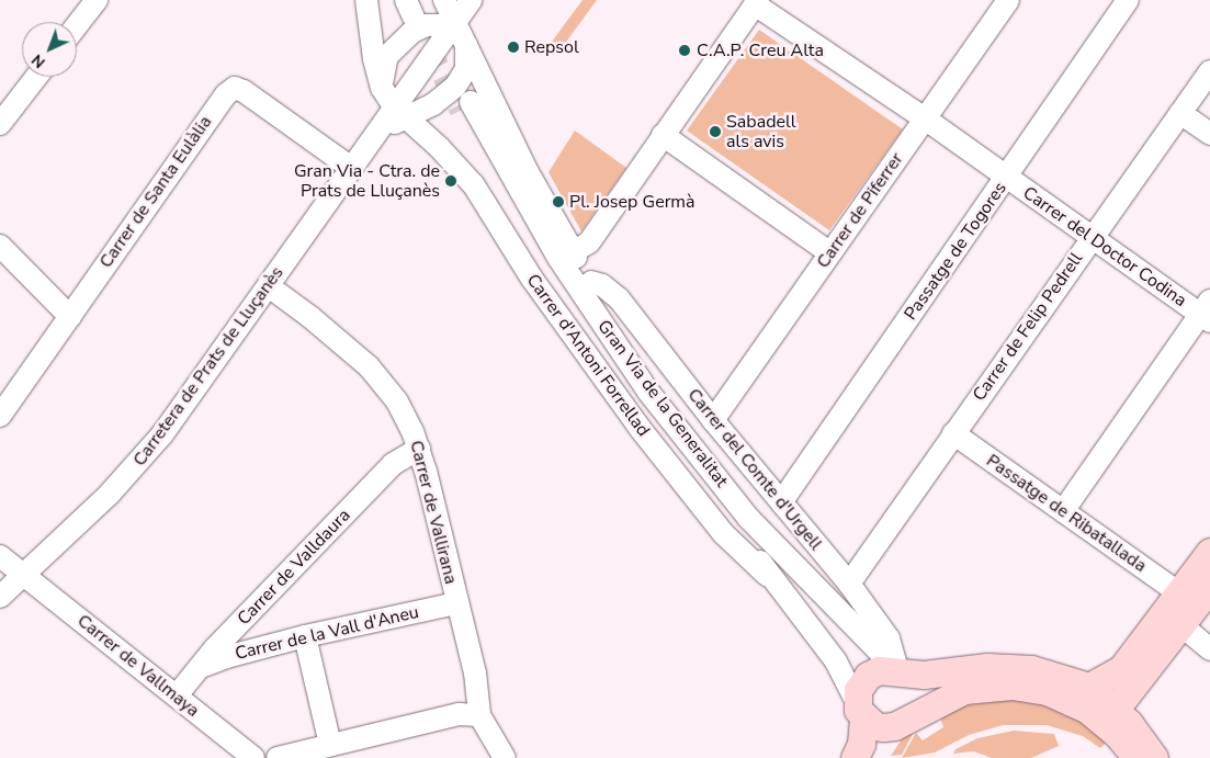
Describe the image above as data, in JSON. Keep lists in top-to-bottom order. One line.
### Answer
{"streets":{"street":["Carrer de Santa Eulàlia","Carrer de Piferrer","Carrer del Doctor Codina","Passatge de Togores","Carrer de Felip Pedrell","Carrer d'Antoni Forrellad","Carretera de Prats de Lluçanès","Gran Via de la Generalitat","Carrer del Comte d'Urgell","Carrer de Vallirana","Passatge de Ribatallada","Carrer de Valldaura","Carrer de la Vall d'Aneu","Carrer de Vallmaya"]},"crossings":[["Carrer de Santa Eulàlia","Carretera de Prats de Lluçanès"],["Carrer de Piferrer","Carrer del Doctor Codina"],["Carrer de Piferrer","Carrer del Comte d'Urgell"],["Carrer del Doctor Codina","Passatge de Togores"],["Carrer del Doctor Codina","Carrer de Felip Pedrell"],["Passatge de Togores","Carrer del Comte d'Urgell"],["Carrer de Felip Pedrell","Carrer del Comte d'Urgell"],["Carrer de Felip Pedrell","Passatge de Ribatallada"],["Carrer d'Antoni Forrellad","Carretera de Prats de Lluçanès"],["Carrer d'Antoni Forrellad","Gran Via de la Generalitat"],["Carretera de Prats de Lluçanès","Carrer del Comte d'Urgell"],["Carretera de Prats de Lluçanès","Carrer de Vallirana"],["Carretera de Prats de Lluçanès","Carrer de Vallmaya"],["Gran Via de la Generalitat","Carrer del Comte d'Urgell"],["Carrer de Vallirana","Carrer de Valldaura"],["Carrer de Vallirana","Carrer de la Vall d'Aneu"],["Carrer de Valldaura","Carrer de la Vall d'Aneu"],["Carrer de Valldaura","Carrer de Vallmaya"]],"places":["Repsol","C.A.P. Creu Alta","Sabadell als avis","Gran Via - Ctra. de Prats de Lluçanès","Pl. Josep Germà"],"north":"bottom left"}
